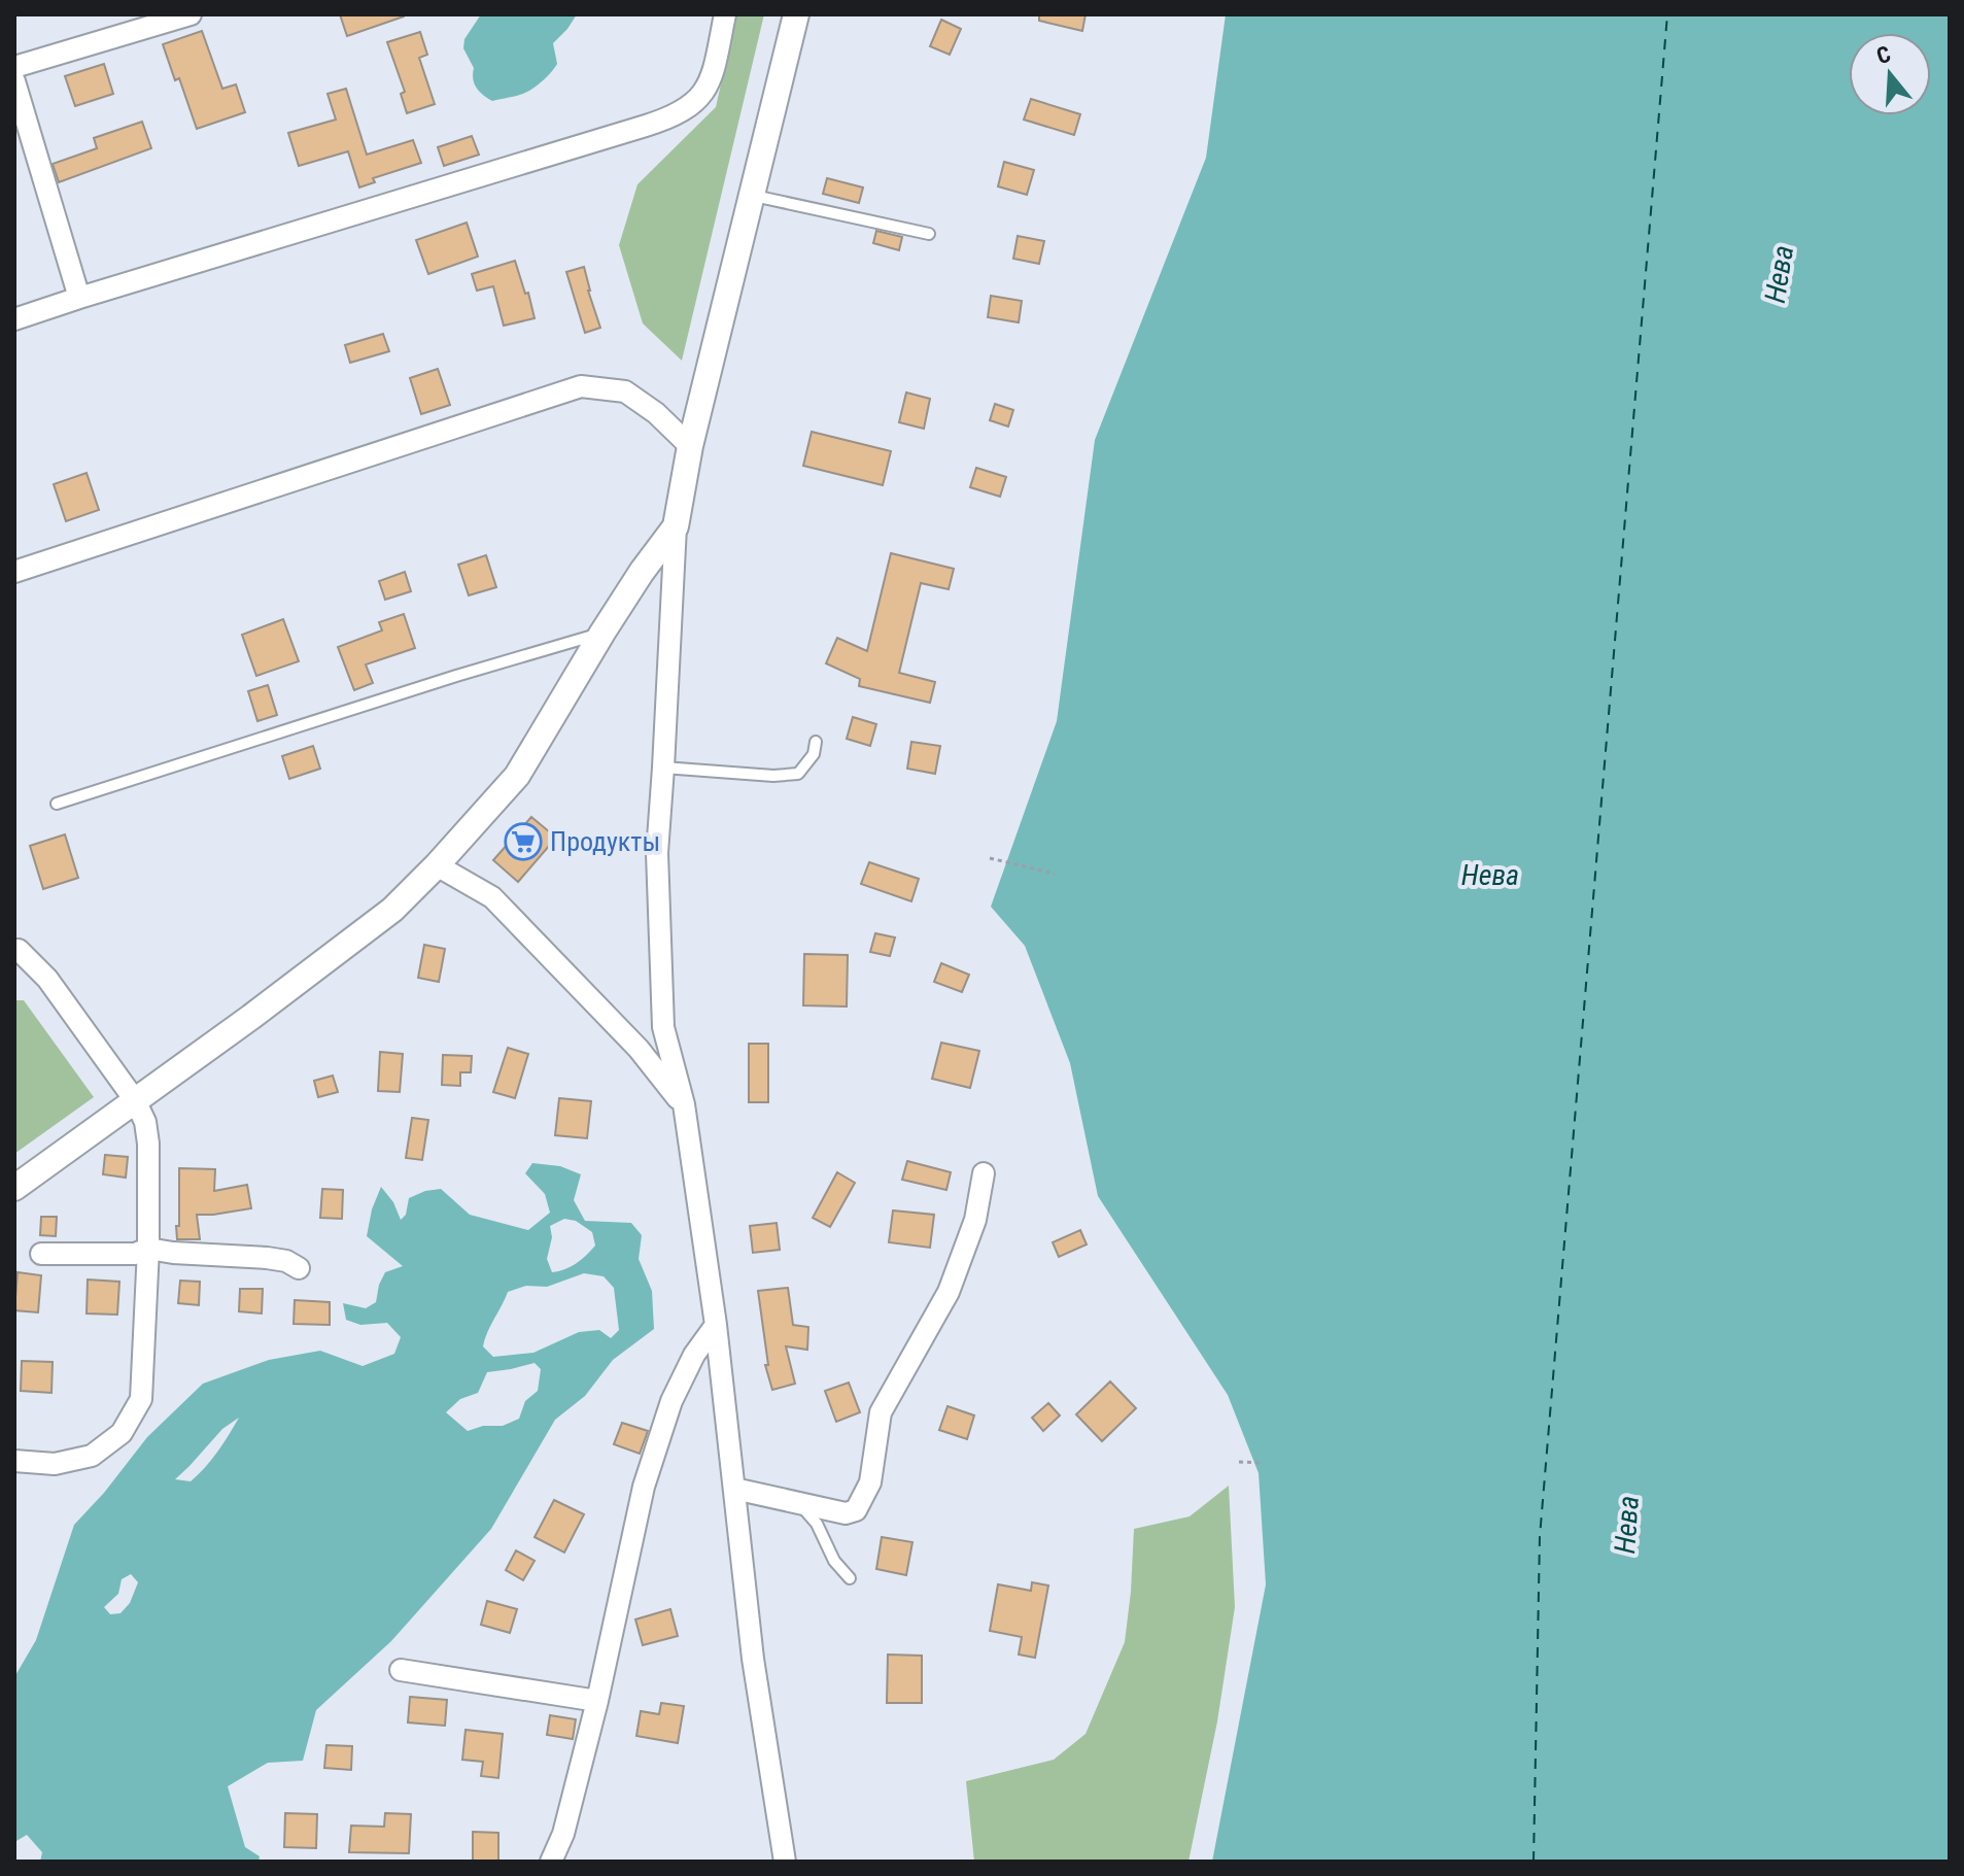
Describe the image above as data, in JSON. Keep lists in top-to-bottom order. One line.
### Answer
{"water":["Нева"],"places":{"supermarket":["Продукты"]},"north":"top"}
